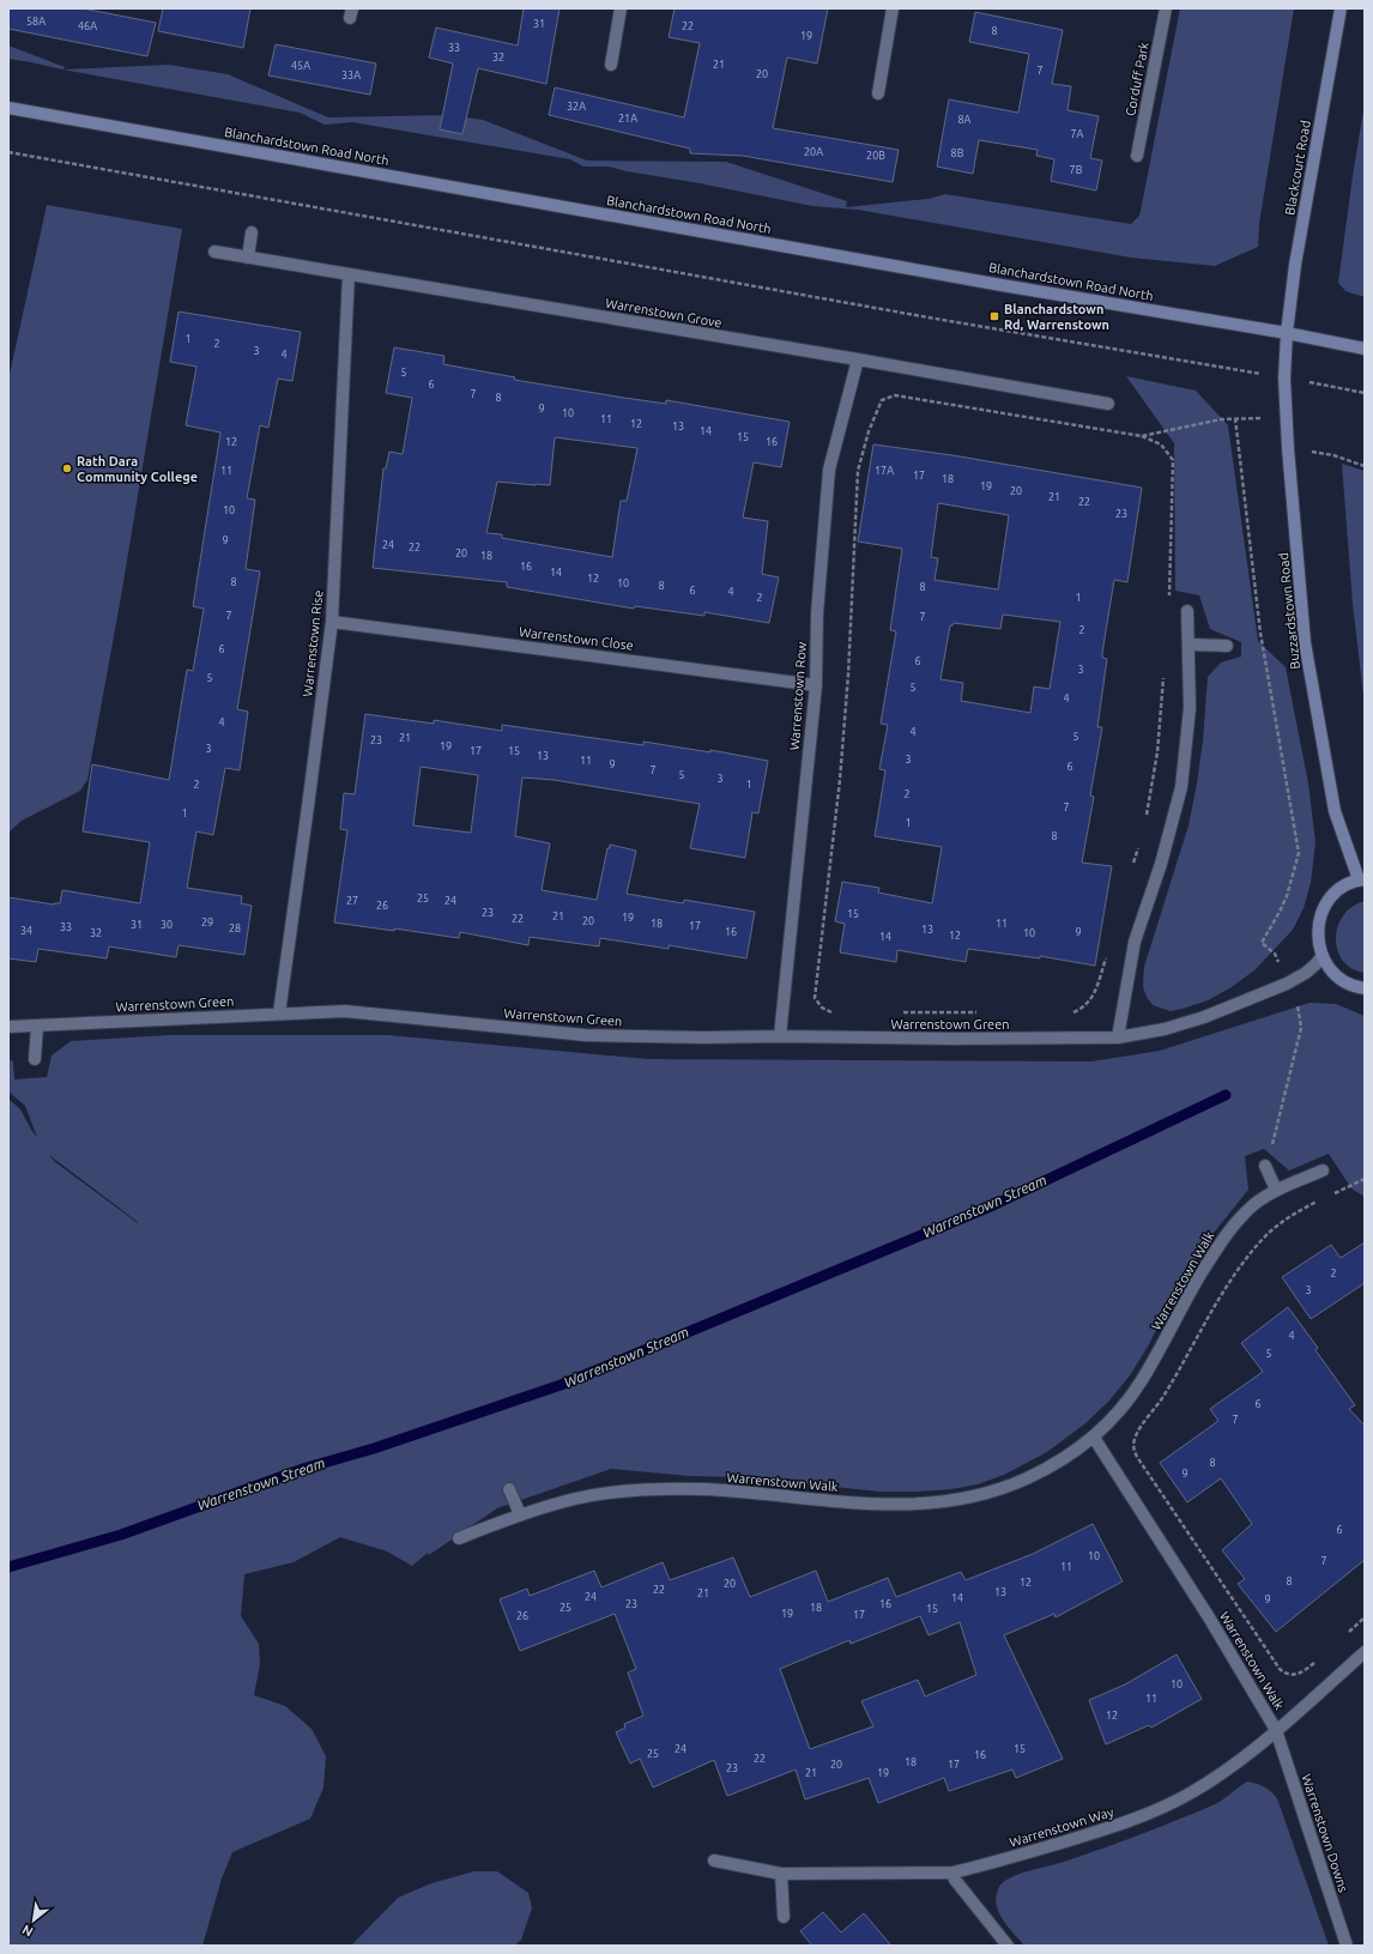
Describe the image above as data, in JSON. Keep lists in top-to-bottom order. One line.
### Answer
{"streets":{"main road":["Blanchardstown Road North","Blackcourt Road","Buzzardstown Road"],"street":["Corduff Park","Warrenstown Grove","Warrenstown Close","Warrenstown Rise","Warrenstown Row","Warrenstown Green","Warrenstown Walk","Warrenstown Way","Warrenstown Downs"]},"crossings":[["Blanchardstown Road North","Blackcourt Road"],["Blanchardstown Road North","Buzzardstown Road"],["Blackcourt Road","Buzzardstown Road"],["Warrenstown Grove","Warrenstown Rise"],["Warrenstown Grove","Warrenstown Row"],["Warrenstown Close","Warrenstown Rise"],["Warrenstown Close","Warrenstown Row"],["Warrenstown Rise","Warrenstown Green"],["Warrenstown Row","Warrenstown Green"],["Warrenstown Walk","Warrenstown Way"],["Warrenstown Walk","Warrenstown Downs"],["Warrenstown Way","Warrenstown Downs"]],"water":["Warrenstown Stream"],"places":{"transit":["Blanchardstown Rd, Warrenstown"],"other":["Rath Dara Community College"]},"house_numbers":["58A","31","46A","22","8","19","33","32","21","45A","7","20","33A","32A","21A","8A","7A","20A","8B","20B","7B","1","2","3","4","5","6","7","8","9","10","11","12","13","14","15","12","16","11","17A","17","18","19","20","21","22","10","23","9","24","22","20","18","16","14","12","8","10","8","8","6","4","2","1","7","7","2","6","6","3","5","5","4","4","4","5","21","23","19","3","17","15","13","3","11","9","6","7","5","3","2","1","2","7","1","1","8","25","27","24","26","23","15","21","19","22","20","29","18","11","31","30","17","33","28","13","34","16","9","32","10","12","14","2","3","4","5","6","7","8","9","6","10","7","11","8","12","20","22","13","21","24","14","9","23","16","25","18","15","19","17","26","10","11","12","24","15","25","16","22","18","20","17","23","21","19"],"north":"bottom left"}
